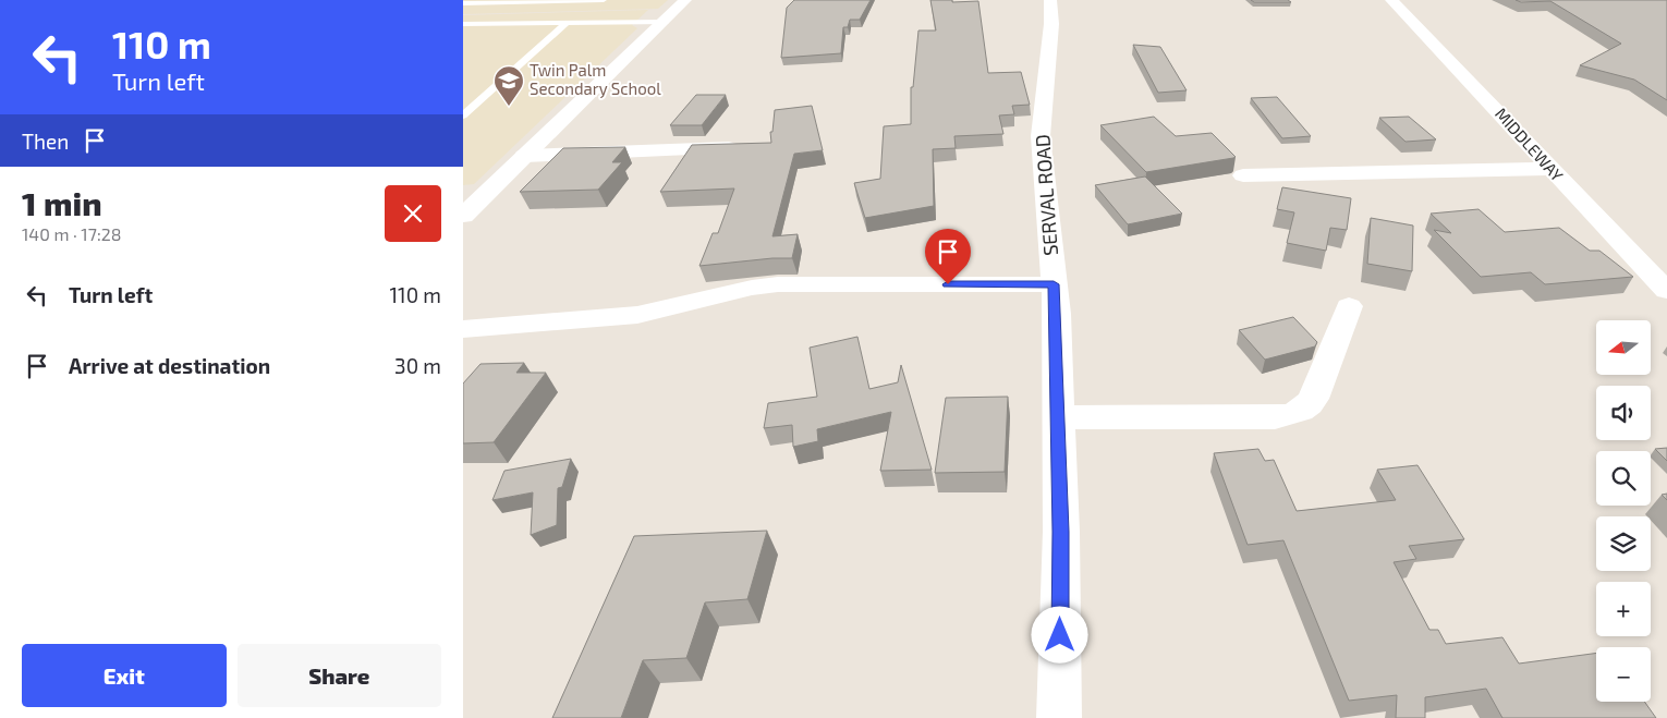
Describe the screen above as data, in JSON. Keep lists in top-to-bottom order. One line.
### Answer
{"streets":{"street":["MIDDLEWAY","SERVAL ROAD"]},"places":{"school or university":["Twin Palm Secondary School"]},"north":"left","page":{"turn":["110 m","Turn left"],"then":"Then","heading":["1 min","140 m · 17:28"],"list":[{"name":"Turn left","value":"110 m"},{"name":"Arrive at destination","value":"30 m"}],"map_buttons":["+","−"],"buttons":["Exit","Share"]}}
